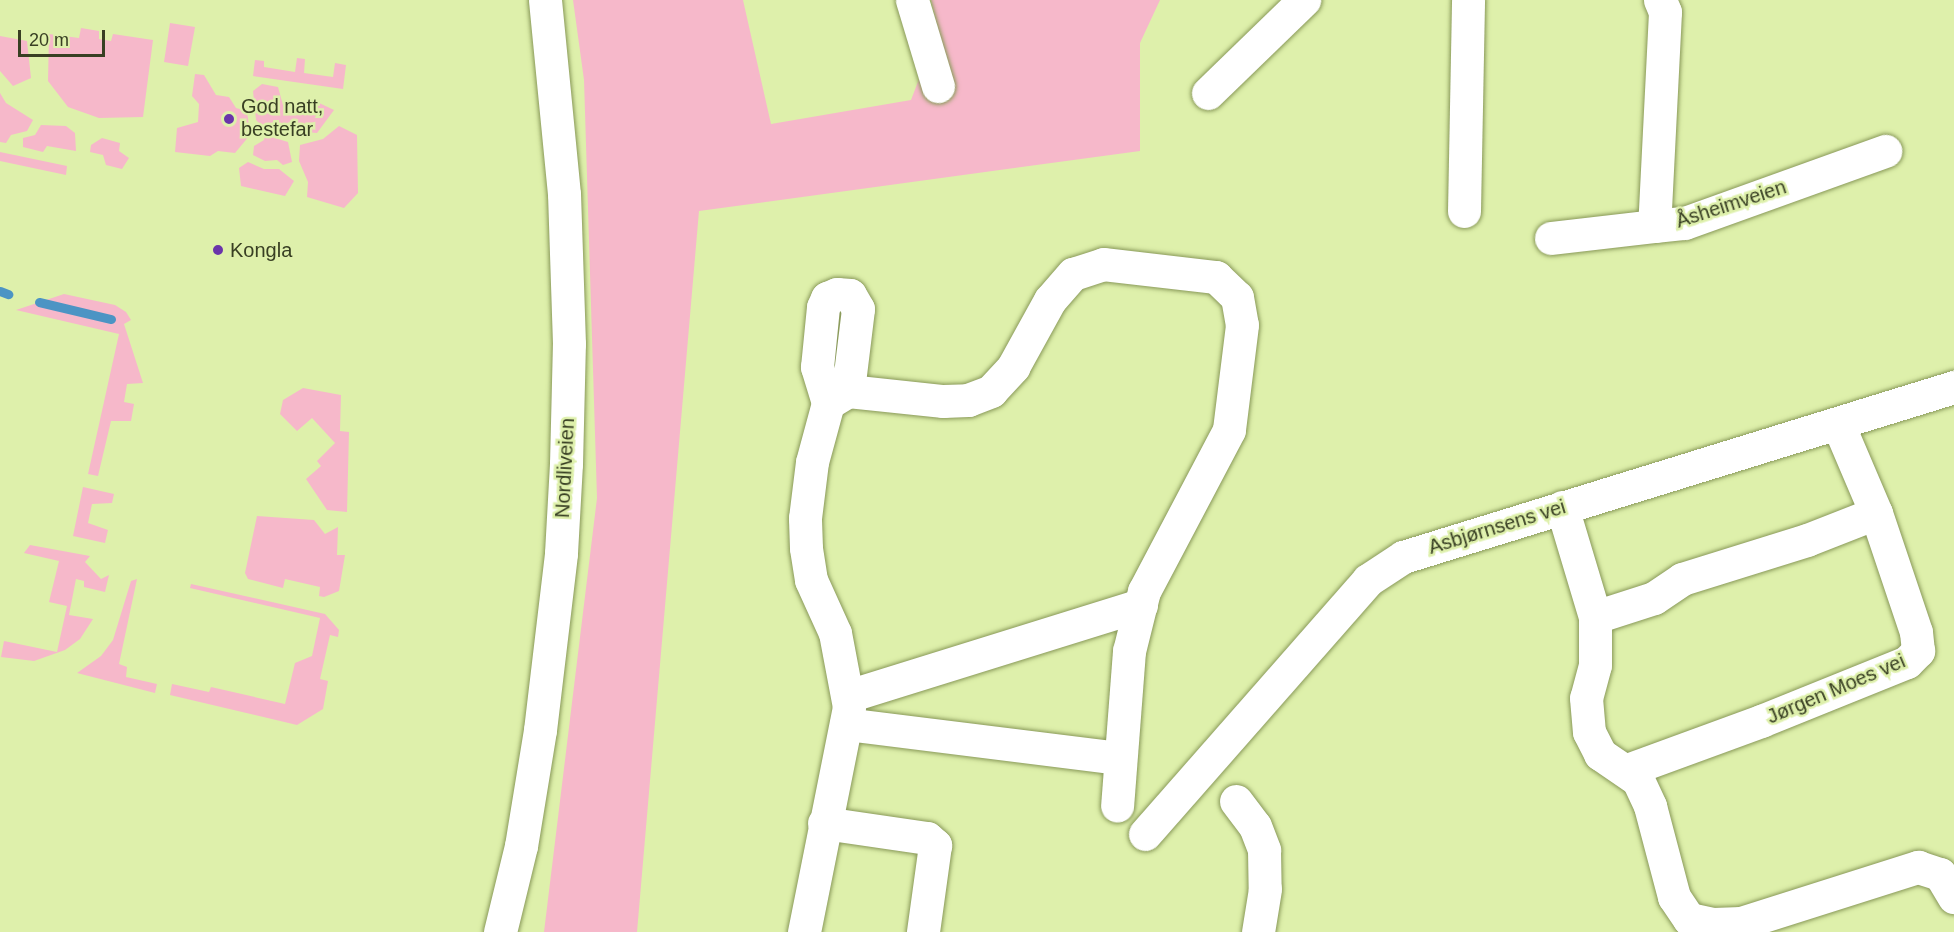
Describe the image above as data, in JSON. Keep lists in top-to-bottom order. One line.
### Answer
{"streets":{"street":["Åsheimveien","Nordliveien","Asbjørnsens vei","Jørgen Moes vei"]},"crossings":[["Asbjørnsens vei","Jørgen Moes vei"]],"places":["God natt, bestefar","Kongla"],"scale_bar":"20 m"}
